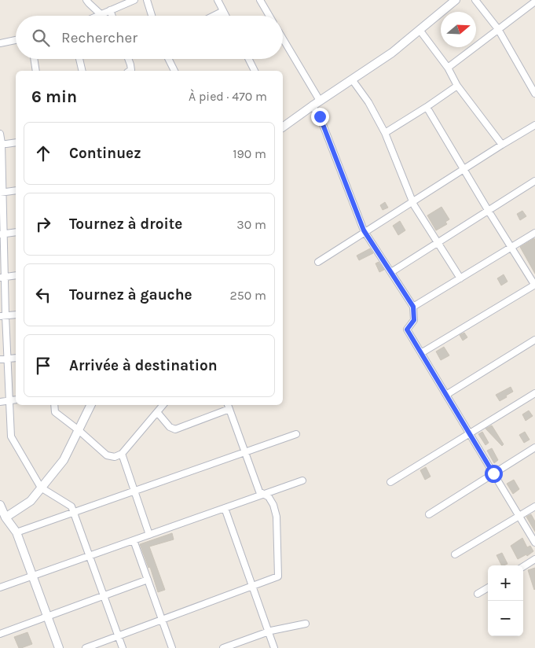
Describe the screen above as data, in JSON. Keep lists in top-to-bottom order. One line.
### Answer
{"north":"right","page":{"search":"Rechercher","heading":["6 min","À pied · 470 m"],"list":[["Continuez","190 m"],["Tournez à droite","30 m"],["Tournez à gauche","250 m"],"Arrivée à destination"],"map_buttons":["+","−"]}}
